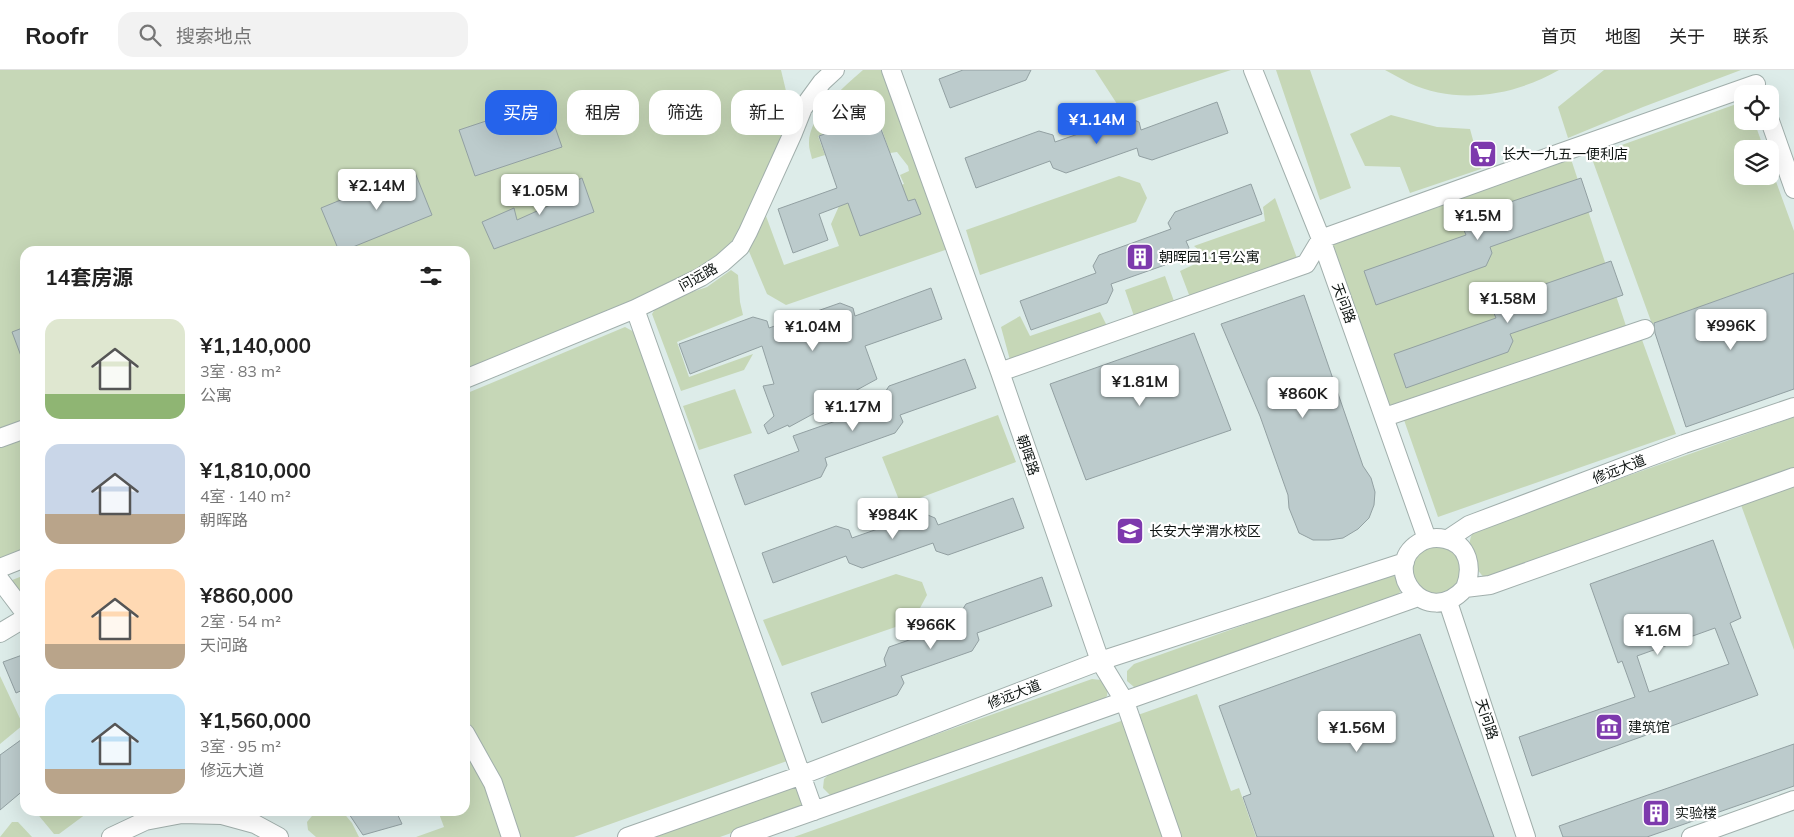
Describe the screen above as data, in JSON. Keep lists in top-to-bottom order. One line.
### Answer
{"streets":{"street":["问远路","天问路","朝晖路","修远大道"]},"crossings":[["天问路","修远大道"],["朝晖路","修远大道"]],"places":{"supermarket":["长大一九五一便利店"],"building":["朝晖园11号公寓","实验楼"],"school or university":["长安大学渭水校区"],"museum":["建筑馆"]},"page":{"header":"Roofr","search":"搜索地点","nav":["首页","地图","关于","联系"],"chip":["买房","租房","筛选","新上","公寓"],"price":["¥1.14M","¥2.14M","¥1.05M","¥1.5M","¥1.58M","¥996K","¥1.04M","¥1.81M","¥860K","¥1.17M","¥984K","¥966K","¥1.6M","¥1.56M"],"heading":"14套房源","list":[{"name":"¥1,140,000","note":"3室 · 83 m² · 公寓"},{"name":"¥1,810,000","note":"4室 · 140 m² · 朝晖路"},{"name":"¥860,000","note":"2室 · 54 m² · 天问路"},{"name":"¥1,560,000","note":"3室 · 95 m² · 修远大道"}]}}
